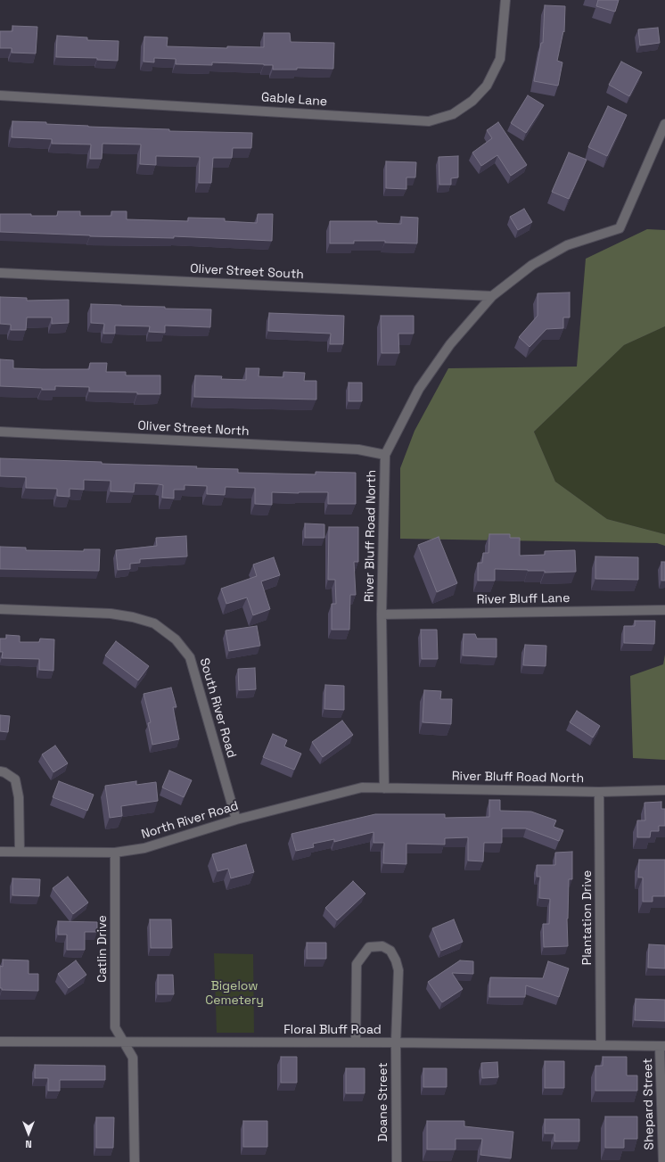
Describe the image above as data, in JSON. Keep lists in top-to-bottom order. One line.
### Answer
{"streets":{"street":["Gable Lane","Oliver Street South","Oliver Street North","River Bluff Road North","River Bluff Lane","South River Road","North River Road","Plantation Drive","Catlin Drive","Floral Bluff Road","Doane Street","Shepard Street"]},"crossings":[["Oliver Street South","River Bluff Road North"],["Oliver Street North","River Bluff Road North"],["River Bluff Road North","River Bluff Lane"],["River Bluff Road North","North River Road"],["River Bluff Road North","Plantation Drive"],["South River Road","North River Road"],["North River Road","Catlin Drive"],["Plantation Drive","Floral Bluff Road"],["Catlin Drive","Floral Bluff Road"],["Floral Bluff Road","Doane Street"],["Floral Bluff Road","Shepard Street"]],"parks":["Bigelow Cemetery"],"north":"bottom"}
